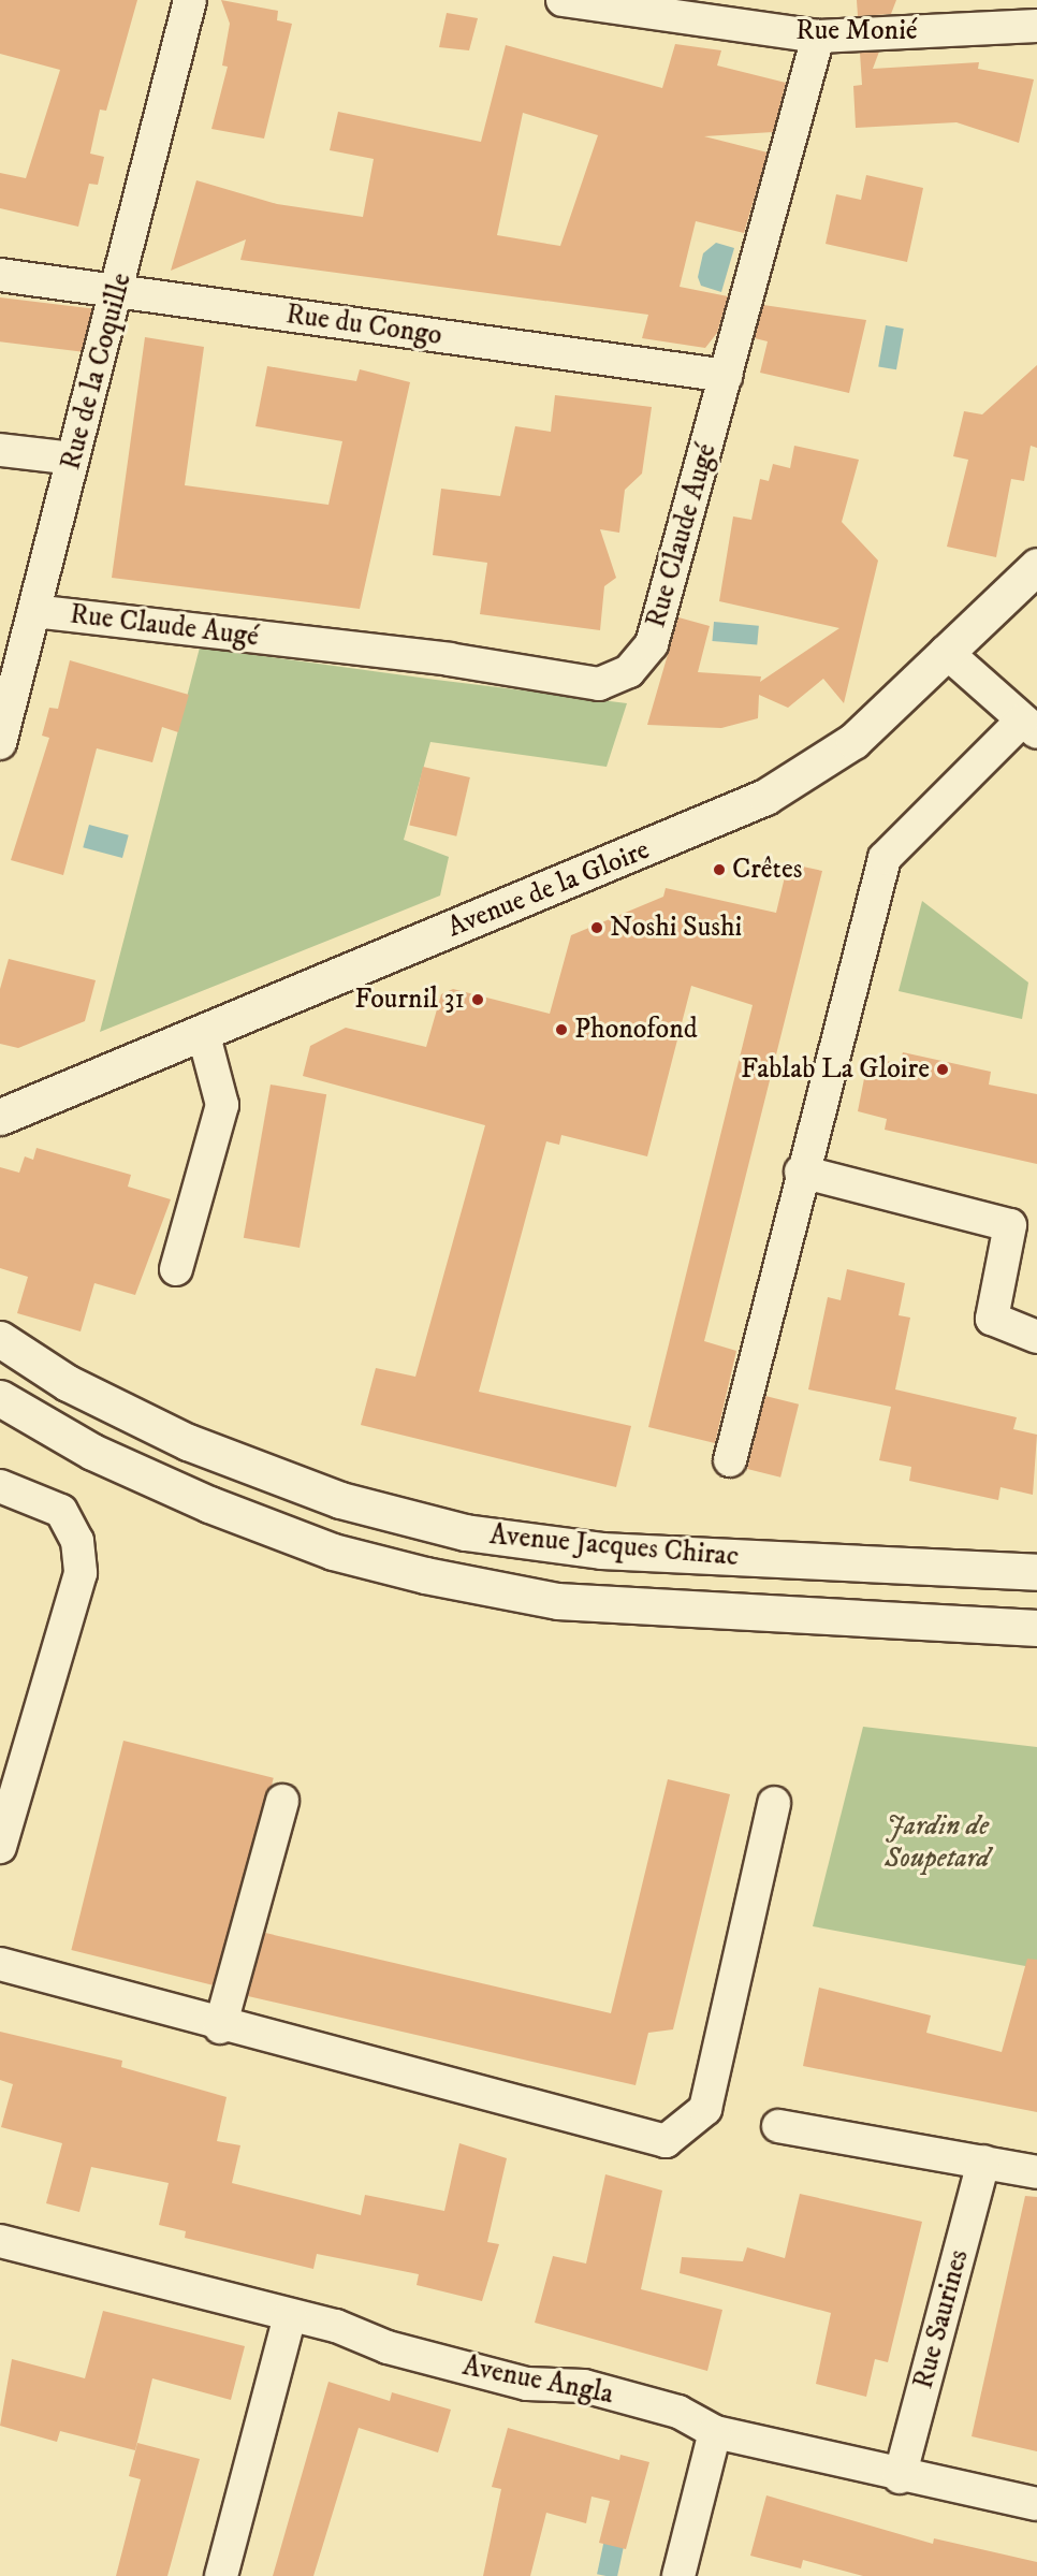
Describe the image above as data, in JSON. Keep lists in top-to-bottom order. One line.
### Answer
{"streets":{"main road":["Avenue de la Gloire","Avenue Jacques Chirac"],"street":["Rue Monié","Rue du Congo","Rue de la Coquille","Rue Claude Augé","Rue Saurines","Avenue Angla"]},"crossings":[["Rue Monié","Rue Claude Augé"],["Rue du Congo","Rue de la Coquille"],["Rue du Congo","Rue Claude Augé"],["Rue de la Coquille","Rue Claude Augé"],["Rue Saurines","Avenue Angla"]],"parks":["Jardin de Soupetard"],"places":["Crêtes","Noshi Sushi","Fournil 31","Phonofond","Fablab La Gloire"]}
